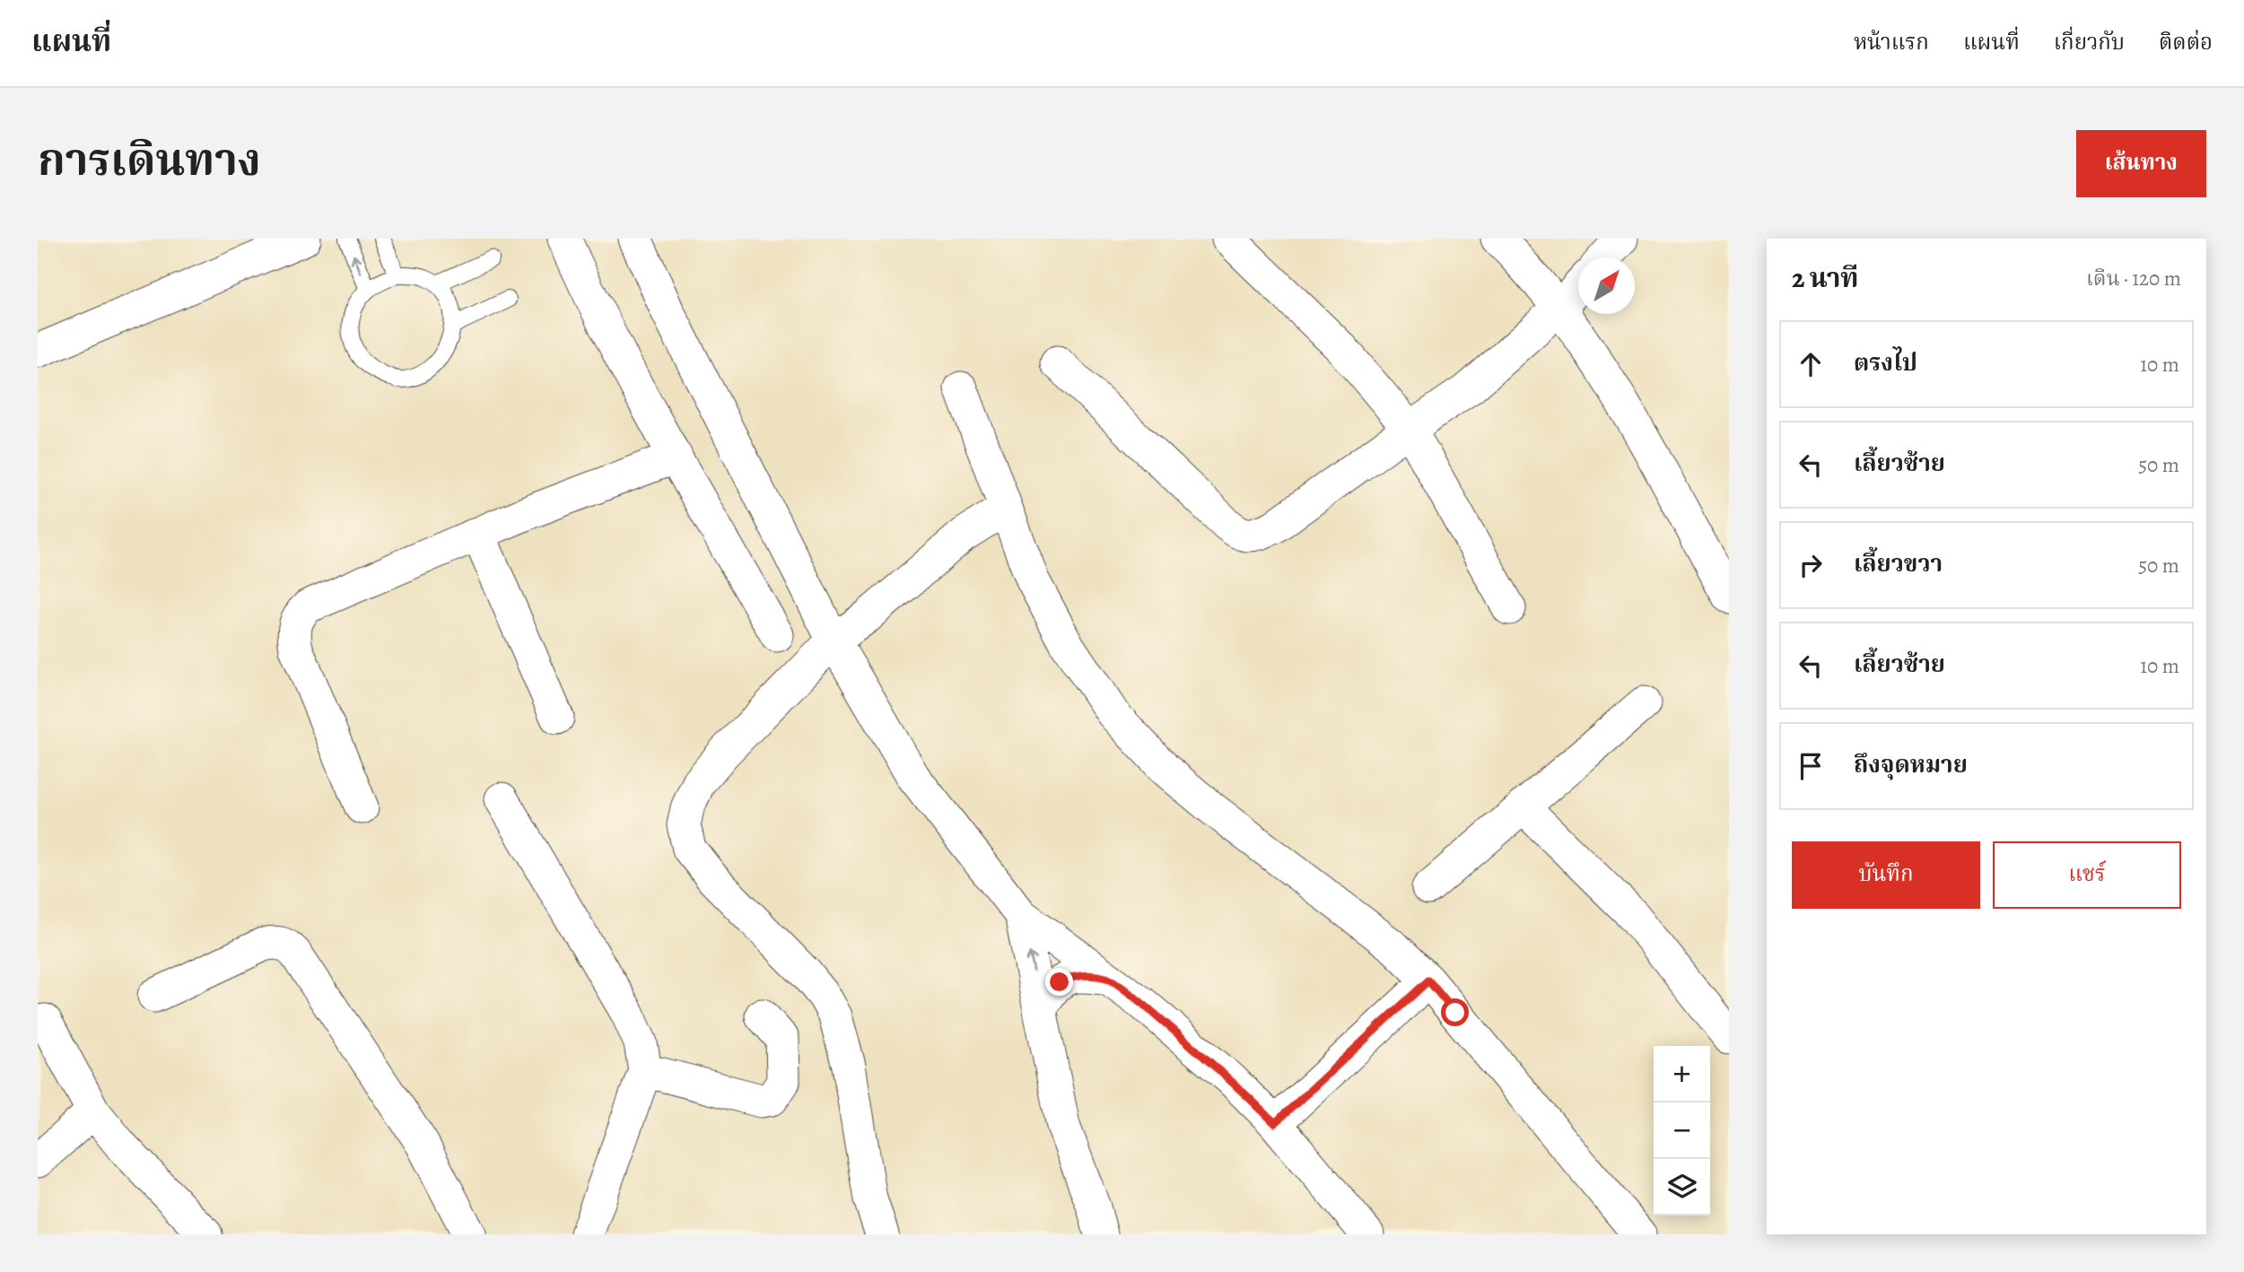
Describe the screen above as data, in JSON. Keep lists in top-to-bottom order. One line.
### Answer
{"north":"top right","page":{"header":"แผนที่","nav":["หน้าแรก","แผนที่","เกี่ยวกับ","ติดต่อ"],"title":"การเดินทาง","buttons":["เส้นทาง",["บันทึก","แชร์"]],"heading":["2 นาที","เดิน · 120 m"],"list":[["ตรงไป","10 m"],["เลี้ยวซ้าย","50 m"],["เลี้ยวขวา","50 m"],["เลี้ยวซ้าย","10 m"],"ถึงจุดหมาย"],"map_buttons":["+","−"]}}
